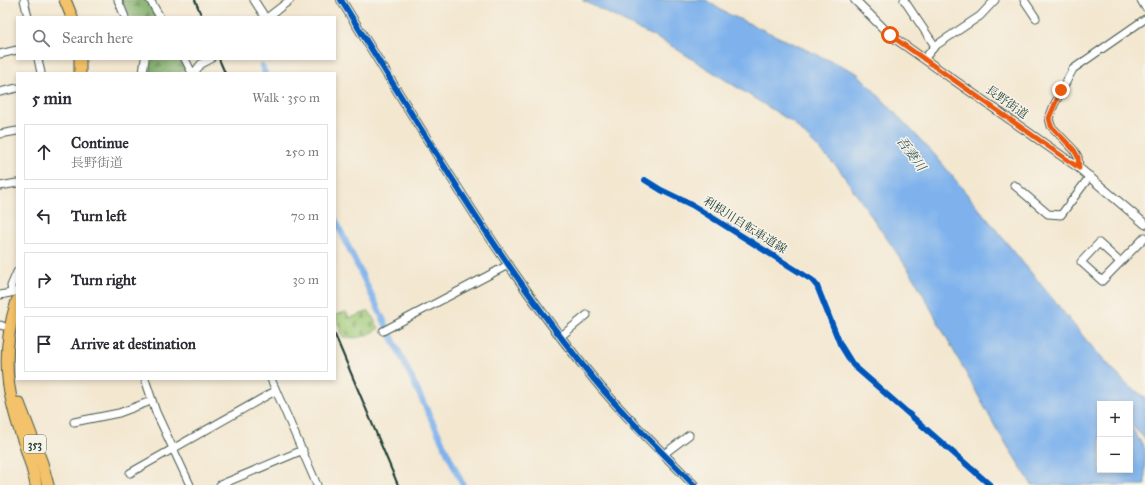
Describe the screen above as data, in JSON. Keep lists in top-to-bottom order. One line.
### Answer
{"streets":{"highway":["353"],"street":["長野街道"],"cycle path":["利根川自転車道線"]},"water":["吾妻川"],"page":{"search":"Search here","heading":["5 min","Walk · 350 m"],"list":[["Continue","長野街道","250 m"],["Turn left","70 m"],["Turn right","30 m"],"Arrive at destination"],"map_buttons":["+","−"]}}
